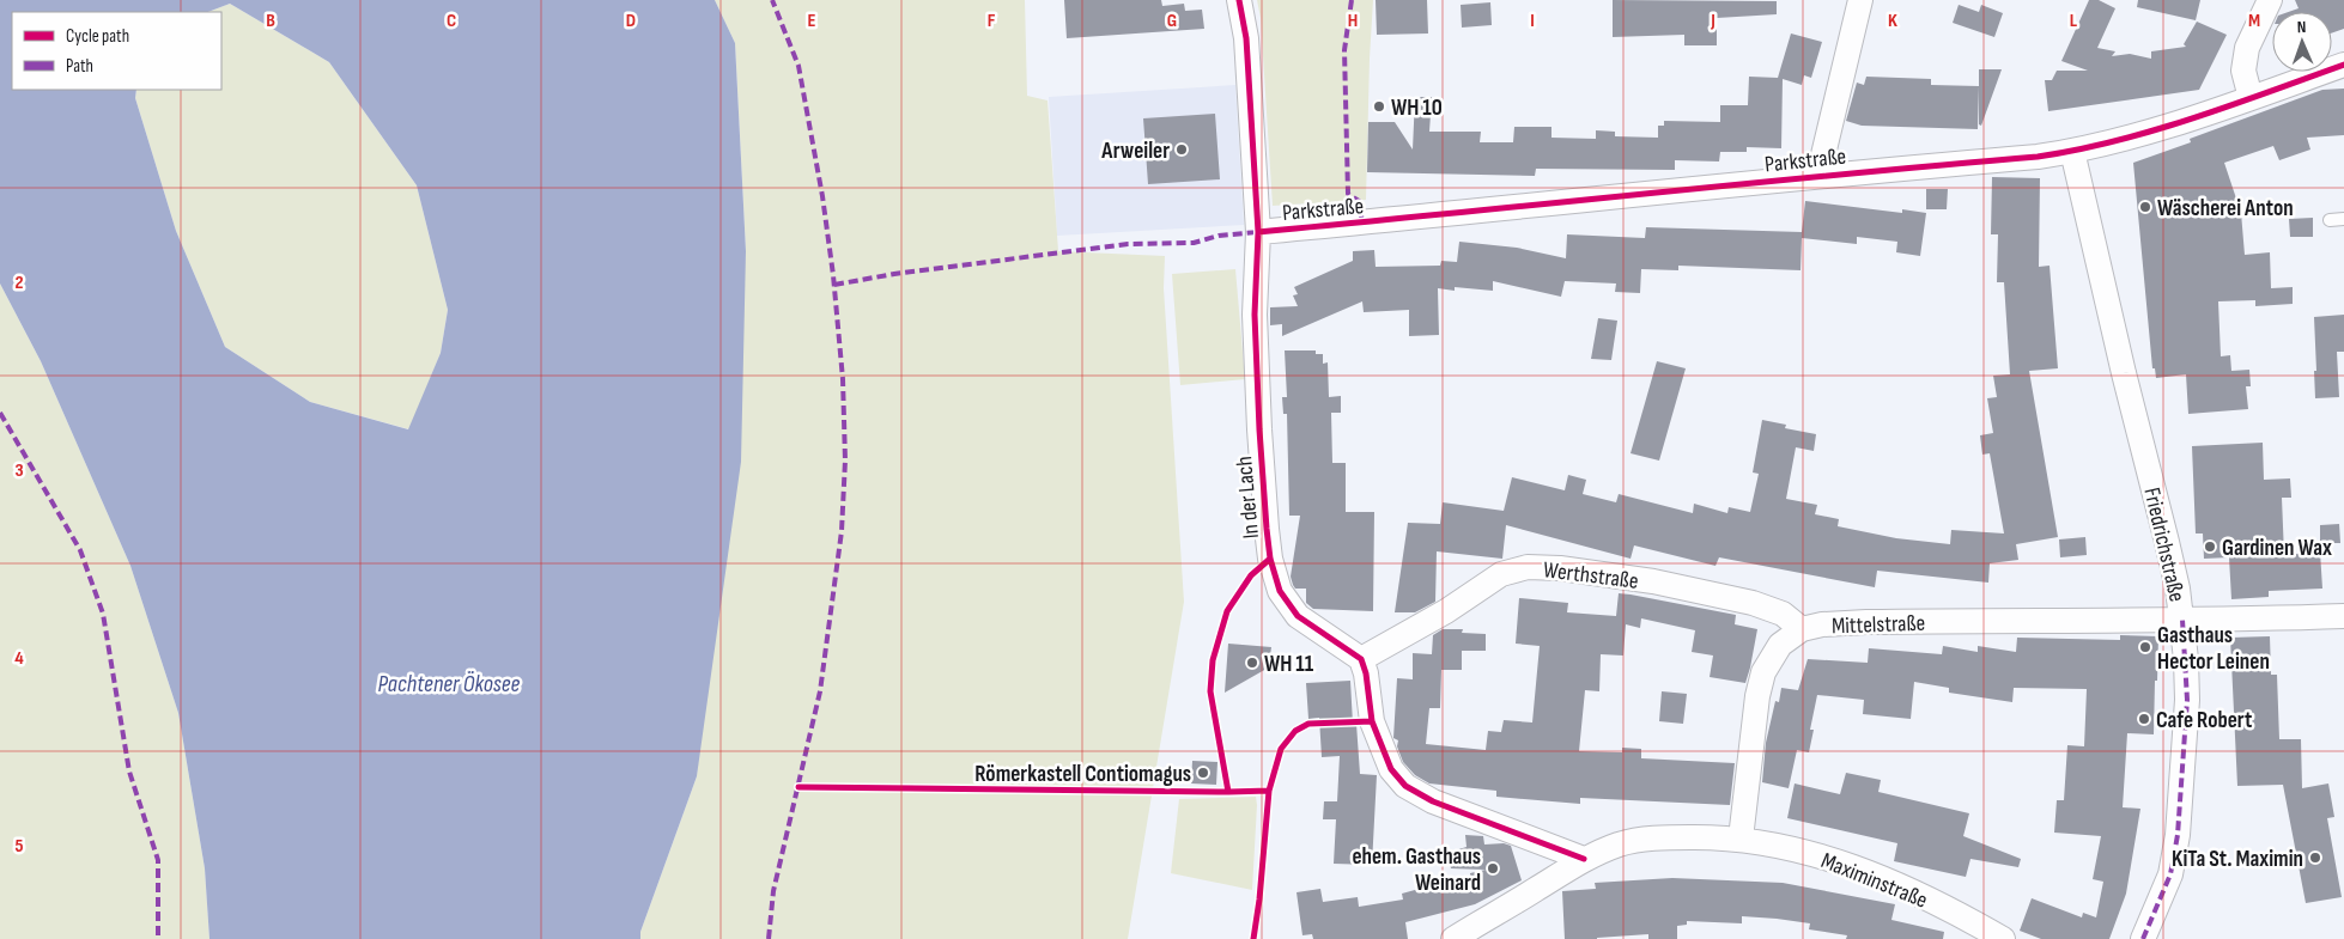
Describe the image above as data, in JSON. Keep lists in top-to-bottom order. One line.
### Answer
{"streets":{"street":["Parkstraße","In der Lach","Friedrichstraße","Werthstraße","Mittelstraße","Maximinstraße"]},"crossings":[["Parkstraße","In der Lach"],["Parkstraße","Friedrichstraße"],["In der Lach","Werthstraße"],["Friedrichstraße","Mittelstraße"],["Werthstraße","Mittelstraße"],["Mittelstraße","Maximinstraße"]],"water":["Pachtener Ökosee"],"places":["WH 10","Arweiler","Wäscherei Anton","Gardinen Wax","Gasthaus Hector Leinen","WH 11","Cafe Robert","Römerkastell Contiomagus","KiTa St. Maximin","ehem. Gasthaus Weinard"],"legend":["Cycle path","Path"],"north":"top","grid":{"columns":["B","C","D","E","F","G","H","I","J","K","L","M"],"rows":["2","3","4","5"]}}
